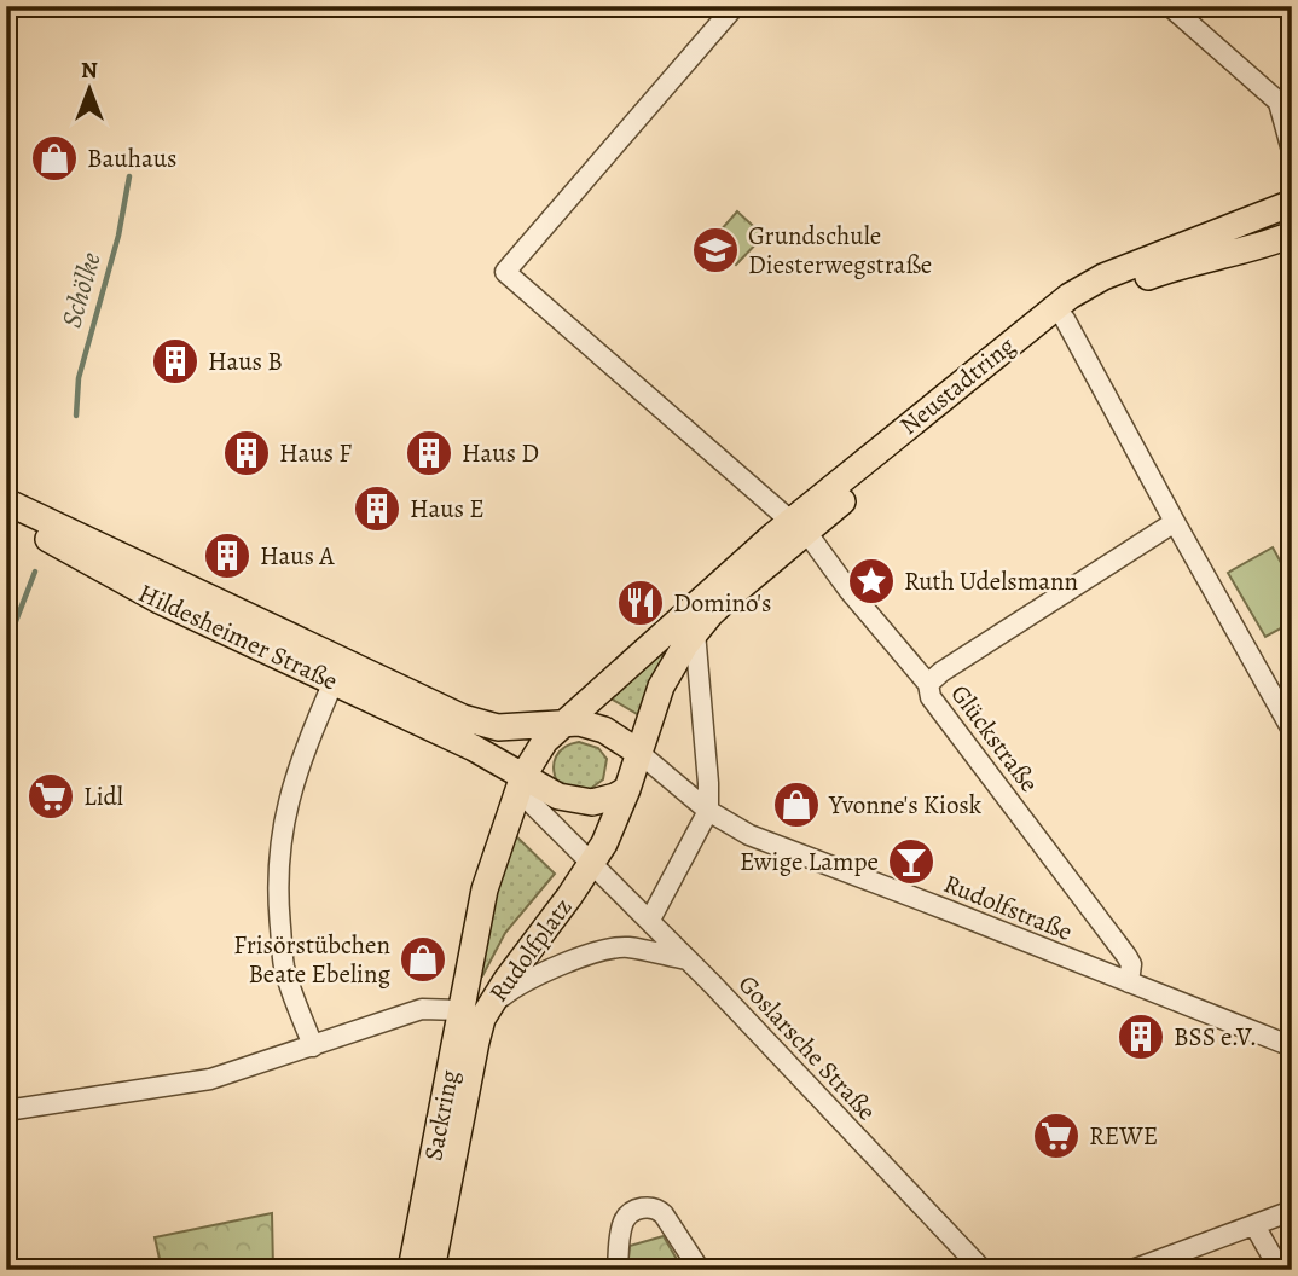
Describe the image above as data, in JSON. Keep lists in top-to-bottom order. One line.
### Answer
{"streets":{"main road":["Neustadtring","Hildesheimer Straße","Rudolfplatz","Sackring"],"street":["Glückstraße","Rudolfstraße","Goslarsche Straße"]},"crossings":[["Neustadtring","Glückstraße"],["Neustadtring","Rudolfplatz"],["Hildesheimer Straße","Rudolfplatz"],["Glückstraße","Rudolfstraße"],["Rudolfplatz","Goslarsche Straße"],["Rudolfplatz","Sackring"]],"water":["Schölke"],"places":{"shop":["Bauhaus","Yvonne's Kiosk","Frisörstübchen Beate Ebeling"],"school or university":["Grundschule Diesterwegstraße"],"building":["Haus B","Haus F","Haus D","Haus E","Haus A","BSS e.V."],"place":["Ruth Udelsmann"],"restaurant":["Domino's"],"supermarket":["Lidl","REWE"],"bar":["Ewige Lampe"]},"north":"top"}
